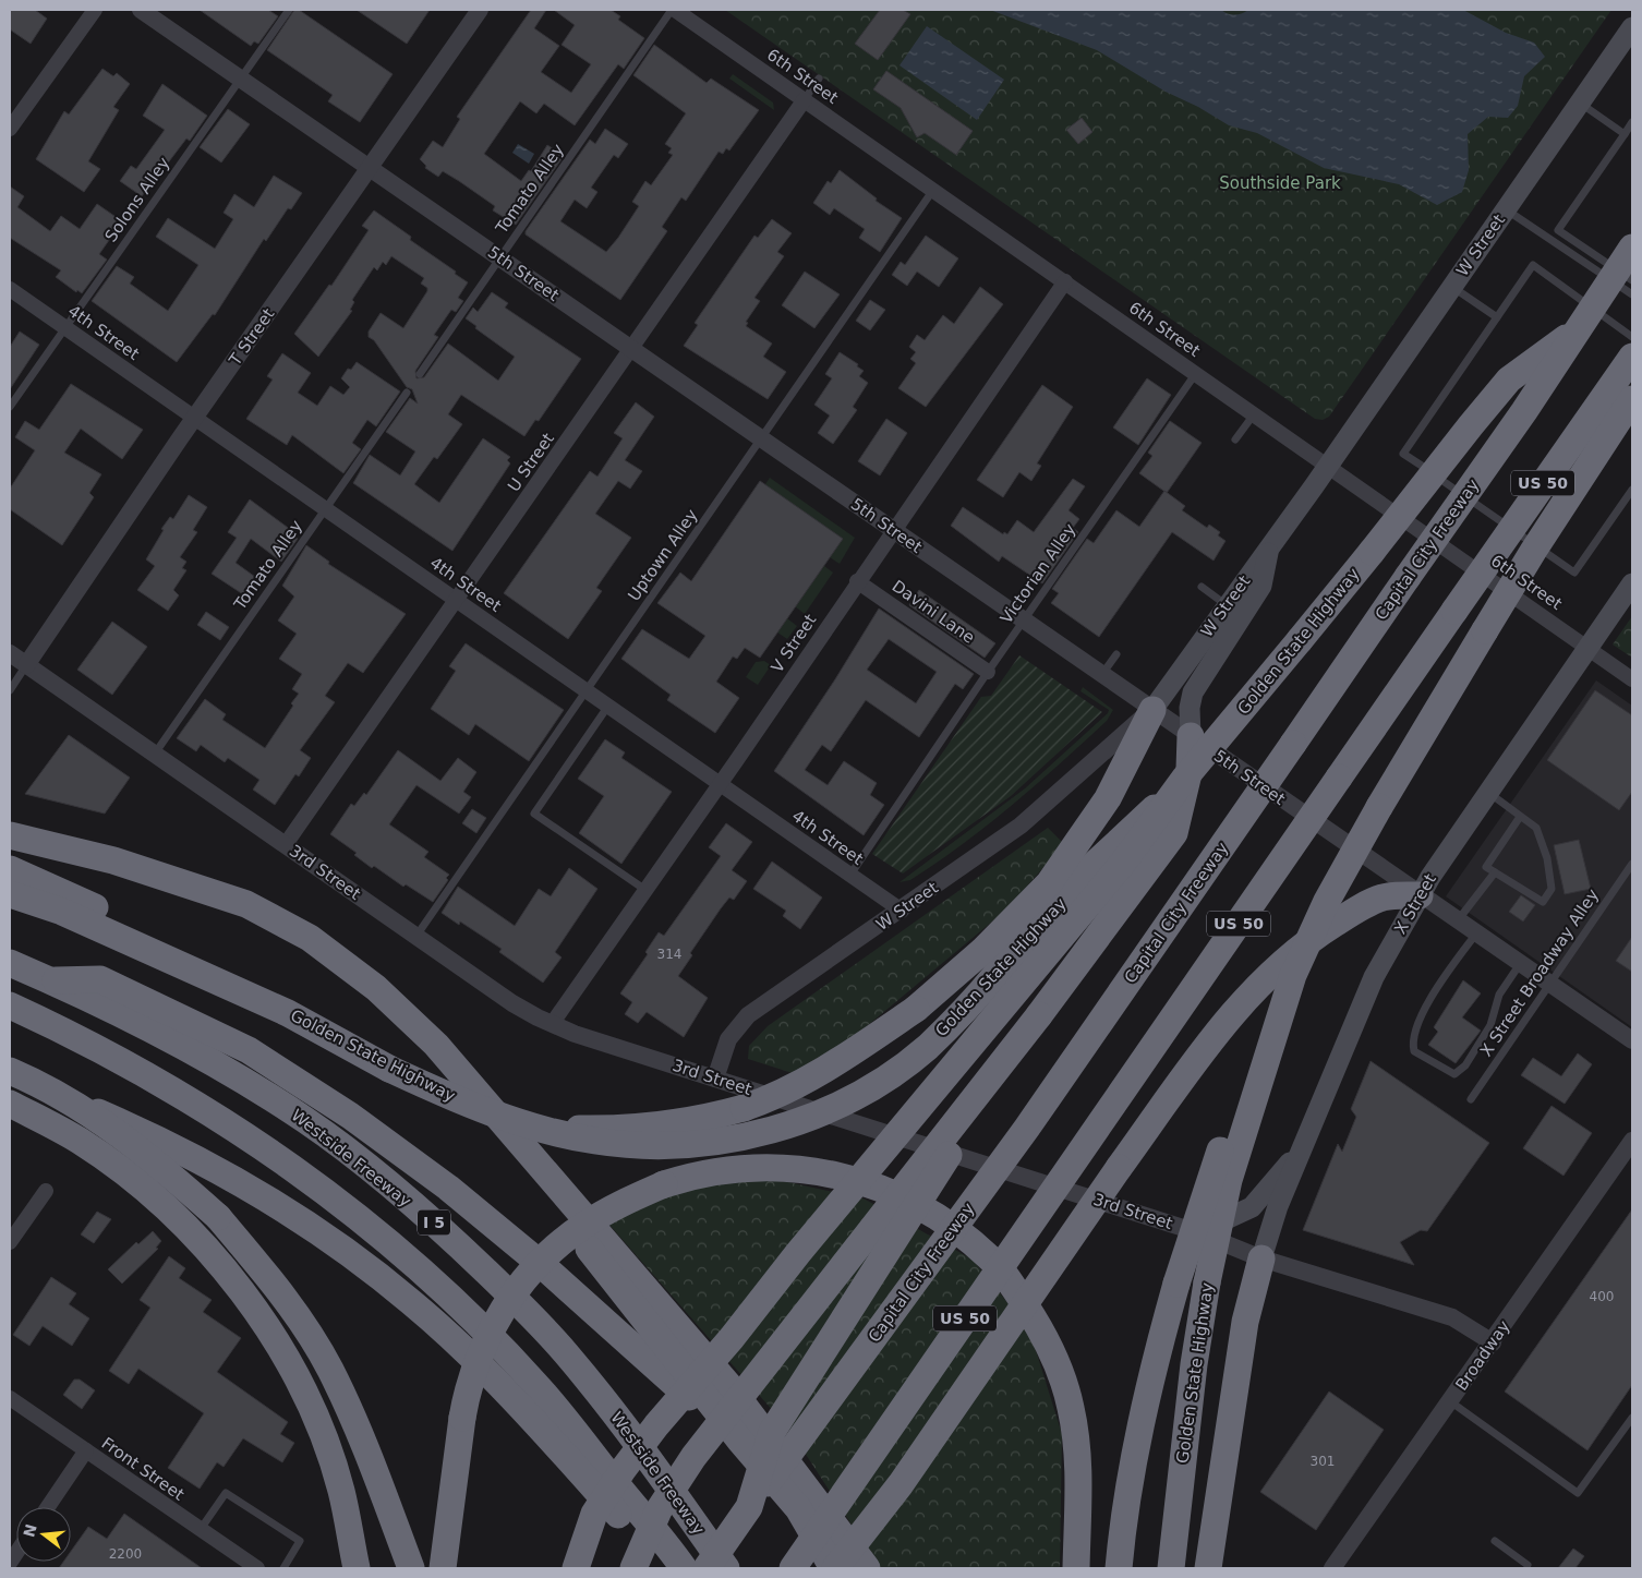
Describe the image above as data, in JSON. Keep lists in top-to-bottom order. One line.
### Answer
{"streets":{"highway":["US 50","Capital City Freeway","Golden State Highway","Westside Freeway","I 5"],"main road":["W Street","X Street"],"street":["6th Street","5th Street","4th Street","T Street","U Street","Davini Lane","V Street","3rd Street","Broadway","Front Street"],"lane":["Tomato Alley","Solons Alley","Uptown Alley","Victorian Alley","X Street Broadway Alley"]},"crossings":[["6th Street","Tomato Alley"],["6th Street","W Street"],["6th Street","U Street"],["6th Street","Uptown Alley"],["6th Street","Victorian Alley"],["6th Street","V Street"],["6th Street","X Street"],["Tomato Alley","5th Street"],["Tomato Alley","4th Street"],["Tomato Alley","3rd Street"],["Solons Alley","5th Street"],["Solons Alley","4th Street"],["W Street","5th Street"],["W Street","4th Street"],["W Street","3rd Street"],["5th Street","T Street"],["5th Street","U Street"],["5th Street","Uptown Alley"],["5th Street","Victorian Alley"],["5th Street","V Street"],["5th Street","X Street"],["5th Street","X Street Broadway Alley"],["4th Street","T Street"],["4th Street","U Street"],["4th Street","Uptown Alley"],["4th Street","Victorian Alley"],["4th Street","V Street"],["T Street","3rd Street"],["U Street","3rd Street"],["Capital City Freeway","Golden State Highway"],["Uptown Alley","3rd Street"],["Victorian Alley","Davini Lane"],["Davini Lane","V Street"],["V Street","3rd Street"],["3rd Street","X Street"],["3rd Street","Broadway"]],"parks":["Southside Park"],"house_numbers":["314","400","301","2200"],"north":"left"}
